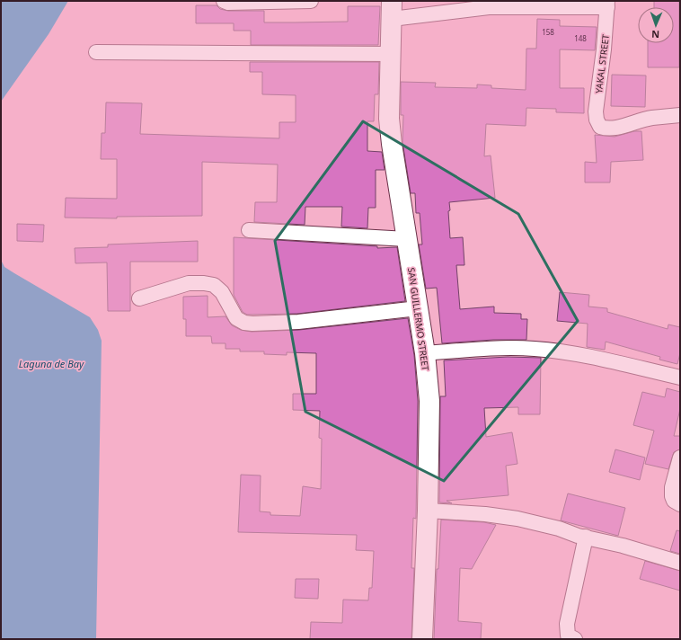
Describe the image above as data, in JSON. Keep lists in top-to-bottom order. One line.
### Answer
{"streets":{"main road":["SAN GUILLERMO STREET"],"street":["YAKAL STREET"]},"water":["Laguna de Bay"],"house_numbers":["158","148"],"north":"bottom"}
